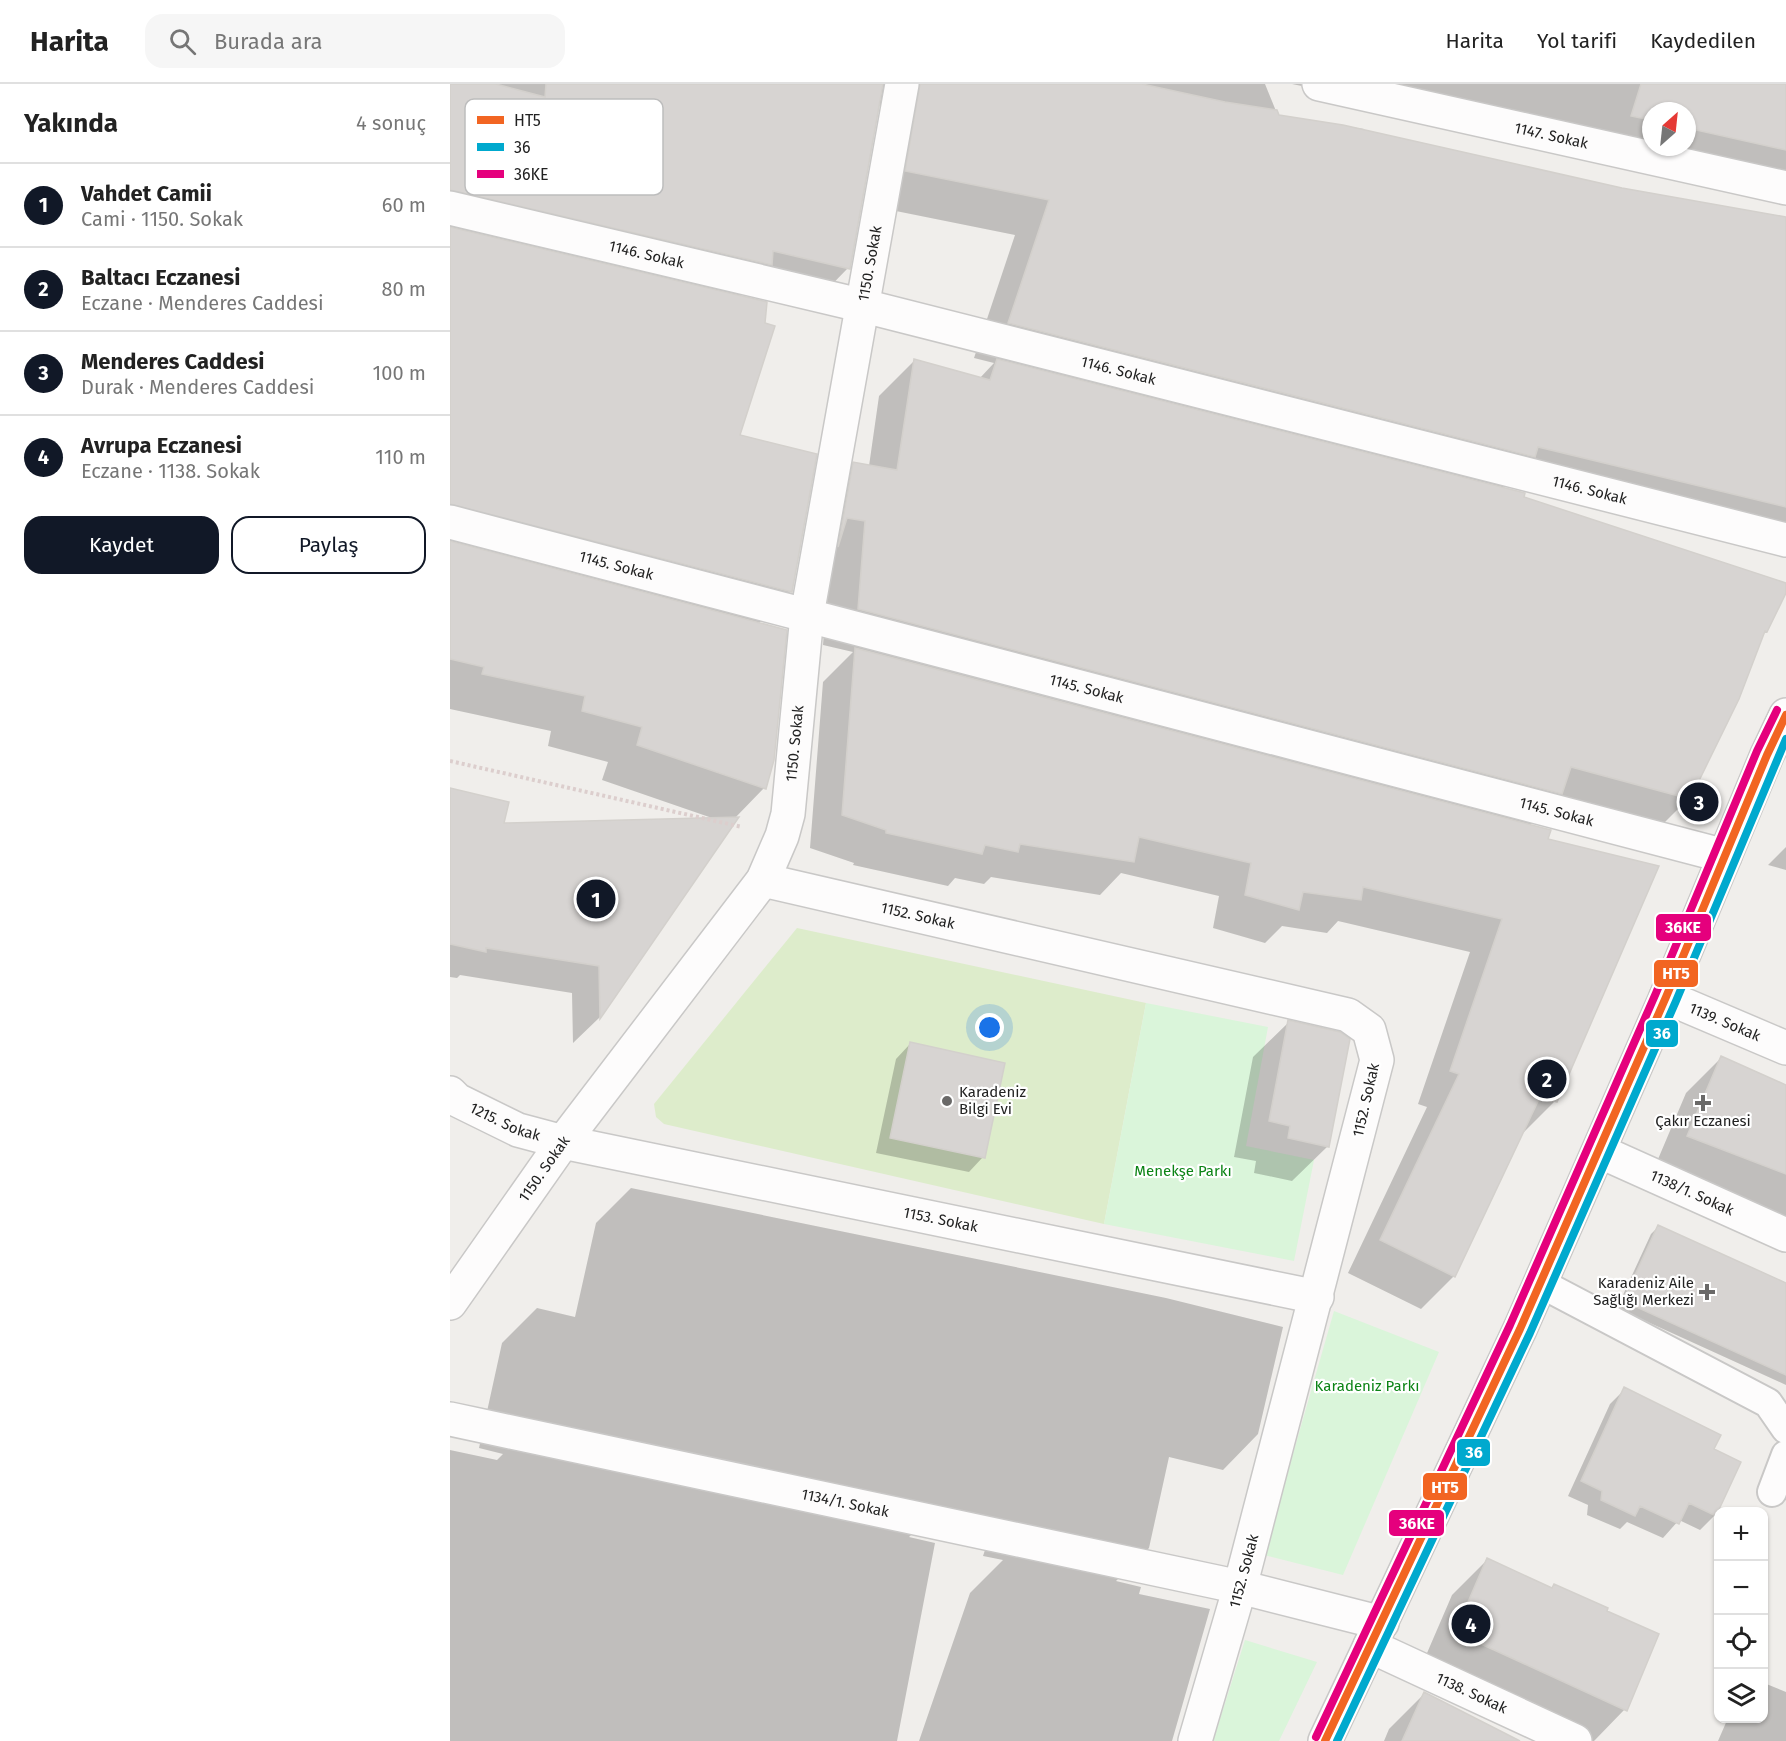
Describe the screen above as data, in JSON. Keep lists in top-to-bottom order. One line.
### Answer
{"streets":{"street":["1147. Sokak","1146. Sokak","1150. Sokak","1145. Sokak","1152. Sokak","1139. Sokak","1215. Sokak","1138/1. Sokak","1153. Sokak","1134/1. Sokak","1138. Sokak"]},"crossings":[["1146. Sokak","1150. Sokak"],["1150. Sokak","1145. Sokak"],["1150. Sokak","1152. Sokak"],["1150. Sokak","1215. Sokak"],["1150. Sokak","1153. Sokak"],["1152. Sokak","1153. Sokak"],["1152. Sokak","1134/1. Sokak"],["1215. Sokak","1153. Sokak"],["1134/1. Sokak","1138. Sokak"]],"parks":["Menekşe Parkı","Karadeniz Parkı"],"places":{"other":["Karadeniz Bilgi Evi"],"health":["Çakır Eczanesi","Karadeniz Aile Sağlığı Merkezi"]},"lines":["transit line 36KE","transit line HT5","transit line 36"],"legend":["HT5","36","36KE"],"north":"top right","page":{"header":"Harita","search":"Burada ara","nav":["Harita","Yol tarifi","Kaydedilen"],"heading":["Yakında","4 sonuç"],"list":[{"mark":"1","name":"Vahdet Camii","note":"Cami · 1150. Sokak","value":"60 m"},{"mark":"2","name":"Baltacı Eczanesi","note":"Eczane · Menderes Caddesi","value":"80 m"},{"mark":"3","name":"Menderes Caddesi","note":"Durak · Menderes Caddesi","value":"100 m"},{"mark":"4","name":"Avrupa Eczanesi","note":"Eczane · 1138. Sokak","value":"110 m"}],"buttons":["Kaydet","Paylaş"],"pins":["3","1","2","4"],"map_buttons":["+","−"]}}
